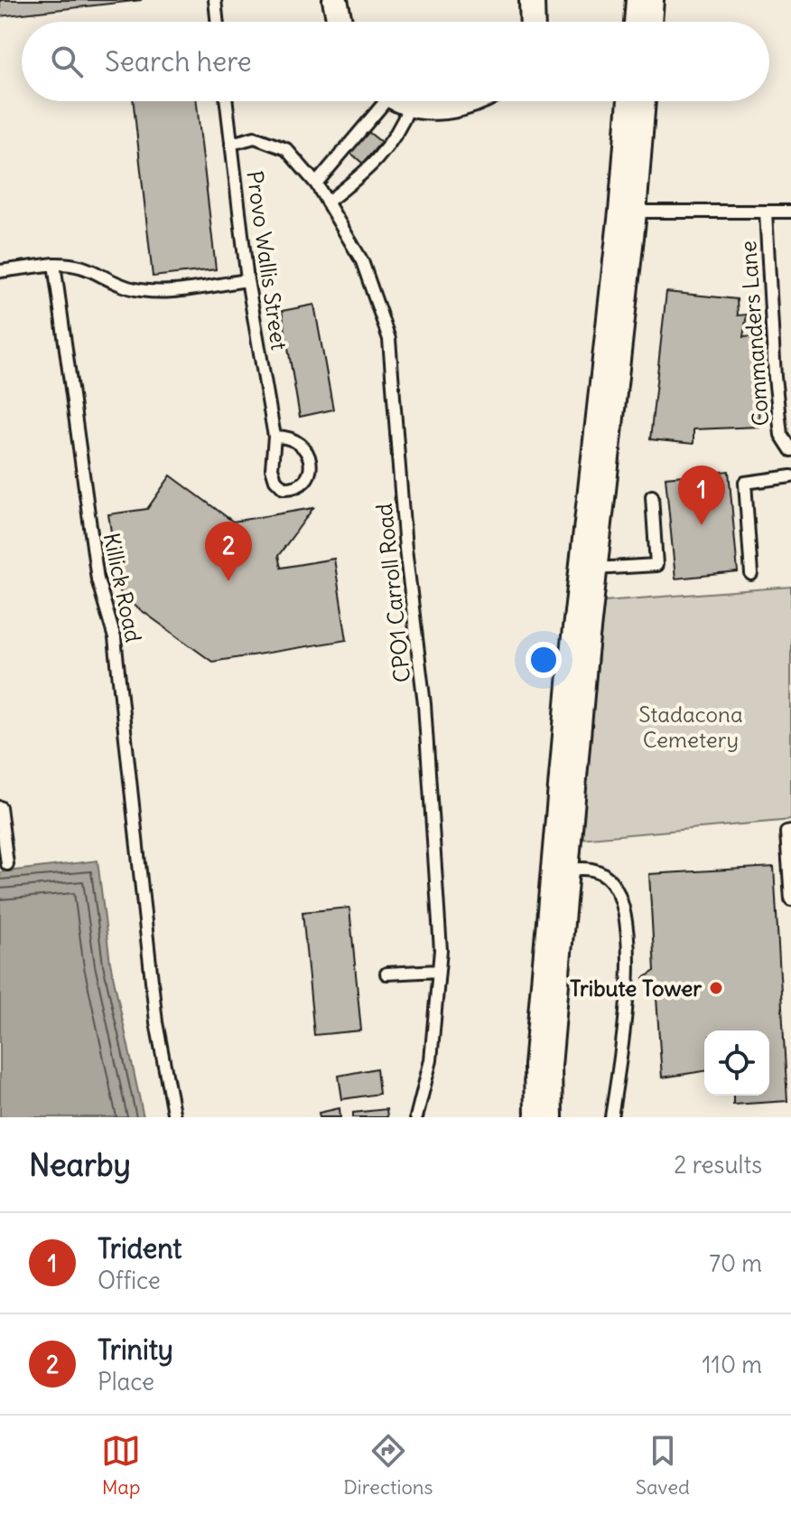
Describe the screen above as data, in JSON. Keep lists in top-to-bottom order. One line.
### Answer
{"streets":{"lane":["Provo Wallis Street","Commanders Lane","Killick Road","CPO1 Carroll Road"]},"crossings":[["Provo Wallis Street","CPO1 Carroll Road"]],"parks":["Stadacona Cemetery"],"places":["Tribute Tower"],"page":{"search":"Search here","pins":["1","2"],"heading":["Nearby","2 results"],"list":[{"mark":"1","name":"Trident","note":"Office","value":"70 m"},{"mark":"2","name":"Trinity","note":"Place","value":"110 m"}],"nav":["Map","Directions","Saved"]}}
